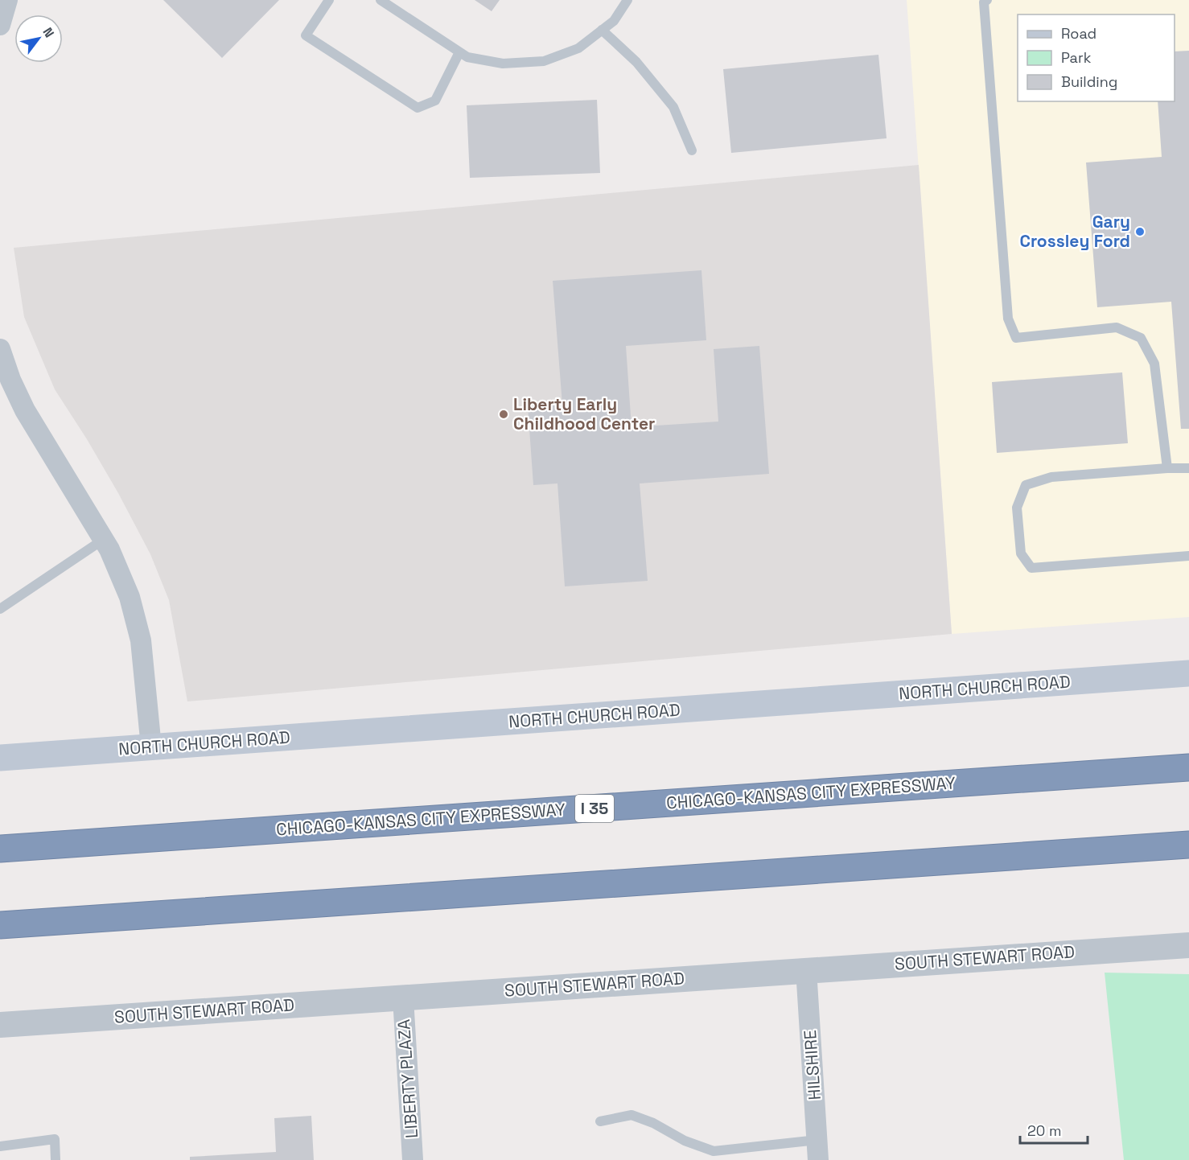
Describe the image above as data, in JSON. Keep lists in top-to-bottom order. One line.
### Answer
{"streets":{"highway":["CHICAGO-KANSAS CITY EXPRESSWAY","I 35"],"main road":["NORTH CHURCH ROAD"],"street":["SOUTH STEWART ROAD","HILSHIRE","LIBERTY PLAZA"]},"crossings":[["SOUTH STEWART ROAD","HILSHIRE"],["SOUTH STEWART ROAD","LIBERTY PLAZA"]],"places":["Gary Crossley Ford","Liberty Early Childhood Center"],"legend":["Road","Park","Building"],"scale_bar":"20 m","north":"top right"}
